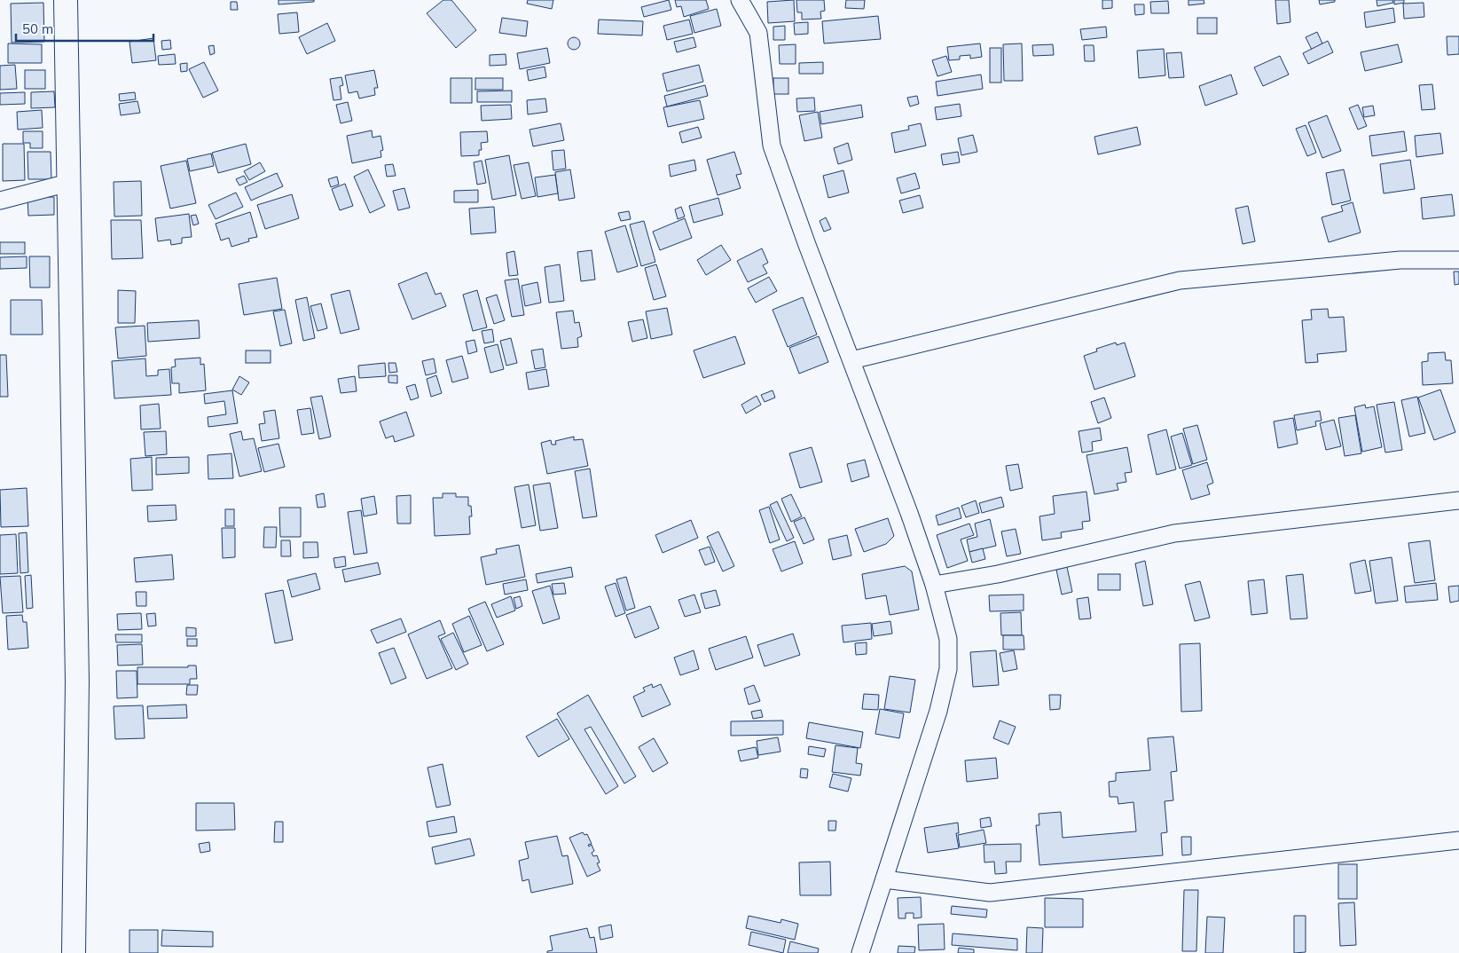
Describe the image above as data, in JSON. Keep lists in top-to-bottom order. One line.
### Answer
{"scale_bar":"50 m"}
